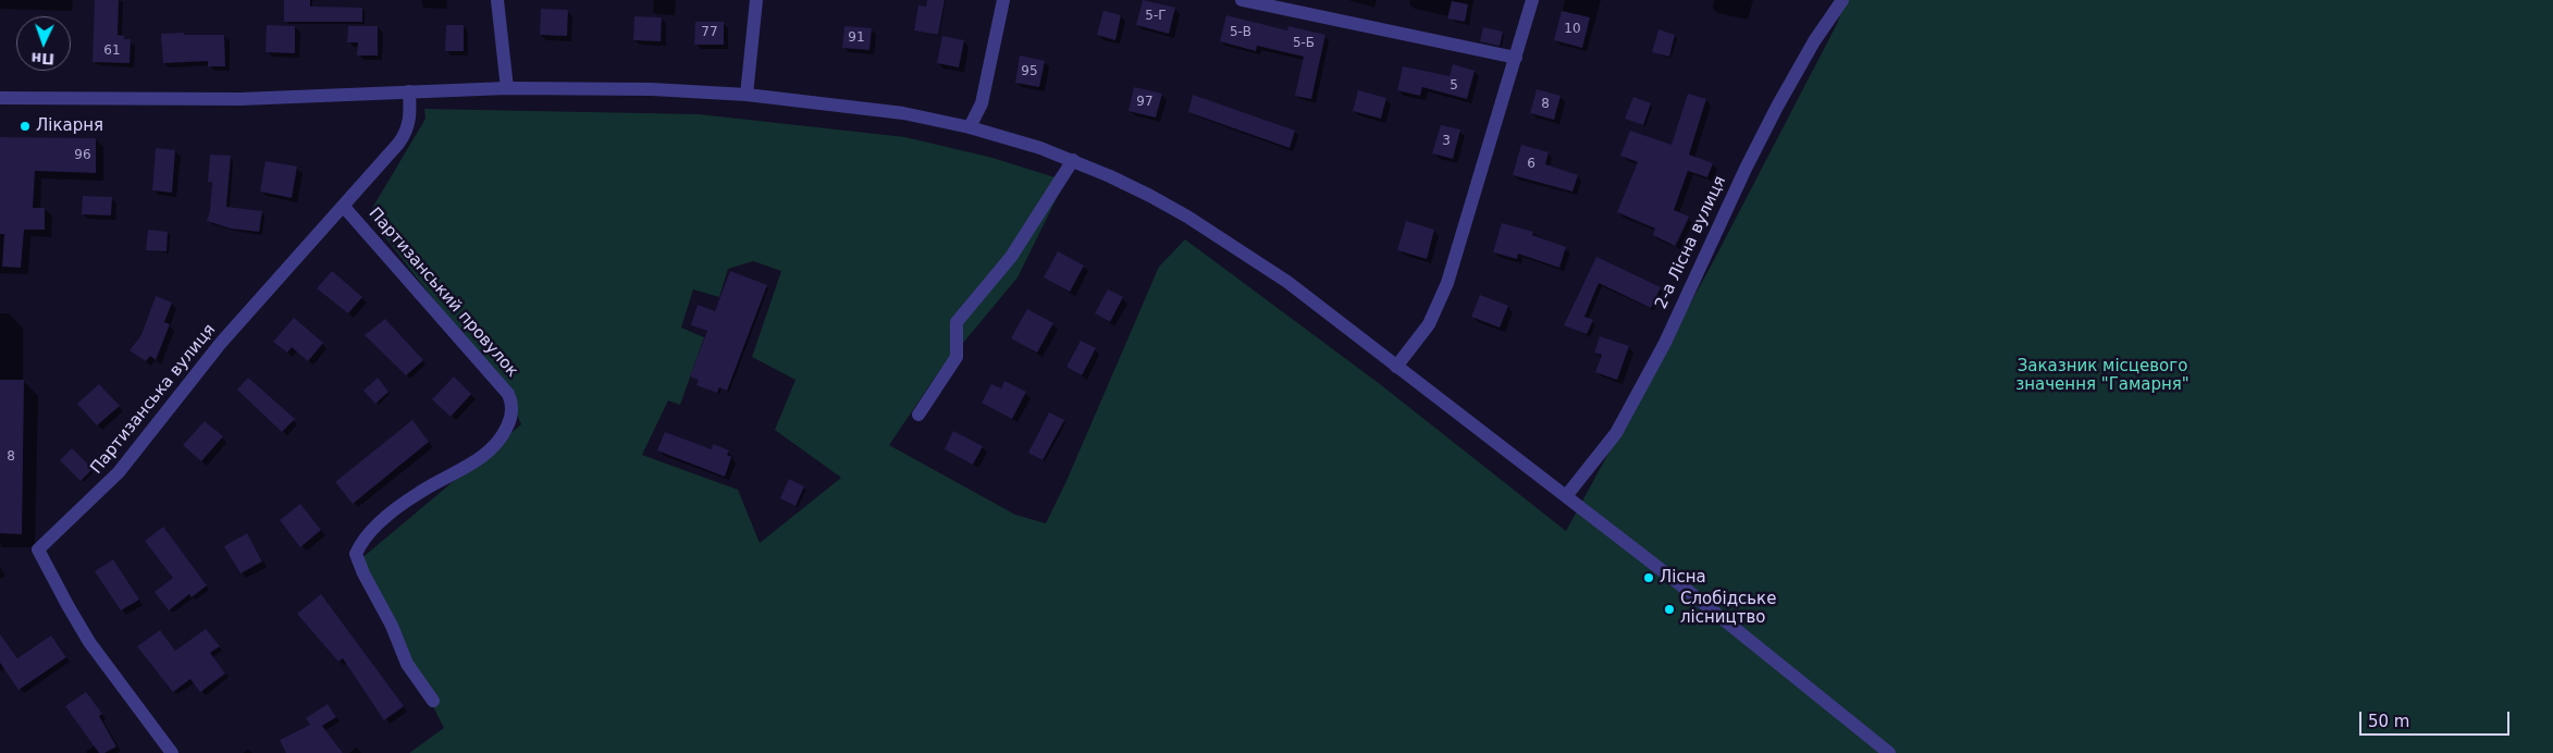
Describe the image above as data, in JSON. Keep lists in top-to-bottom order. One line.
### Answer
{"streets":{"street":["2-а Лісна вулиця","Партизанський провулок","Партизанська вулиця"]},"crossings":[["Партизанський провулок","Партизанська вулиця"]],"parks":["Заказник місцевого значення \"Гамарня\""],"places":["Лікарня","Лісна","Слобідське лісництво"],"house_numbers":["5-Г","10","77","5-В","91","5-Б","61","95","5","97","8","3","96","6","8"],"scale_bar":"50 m","north":"bottom"}
